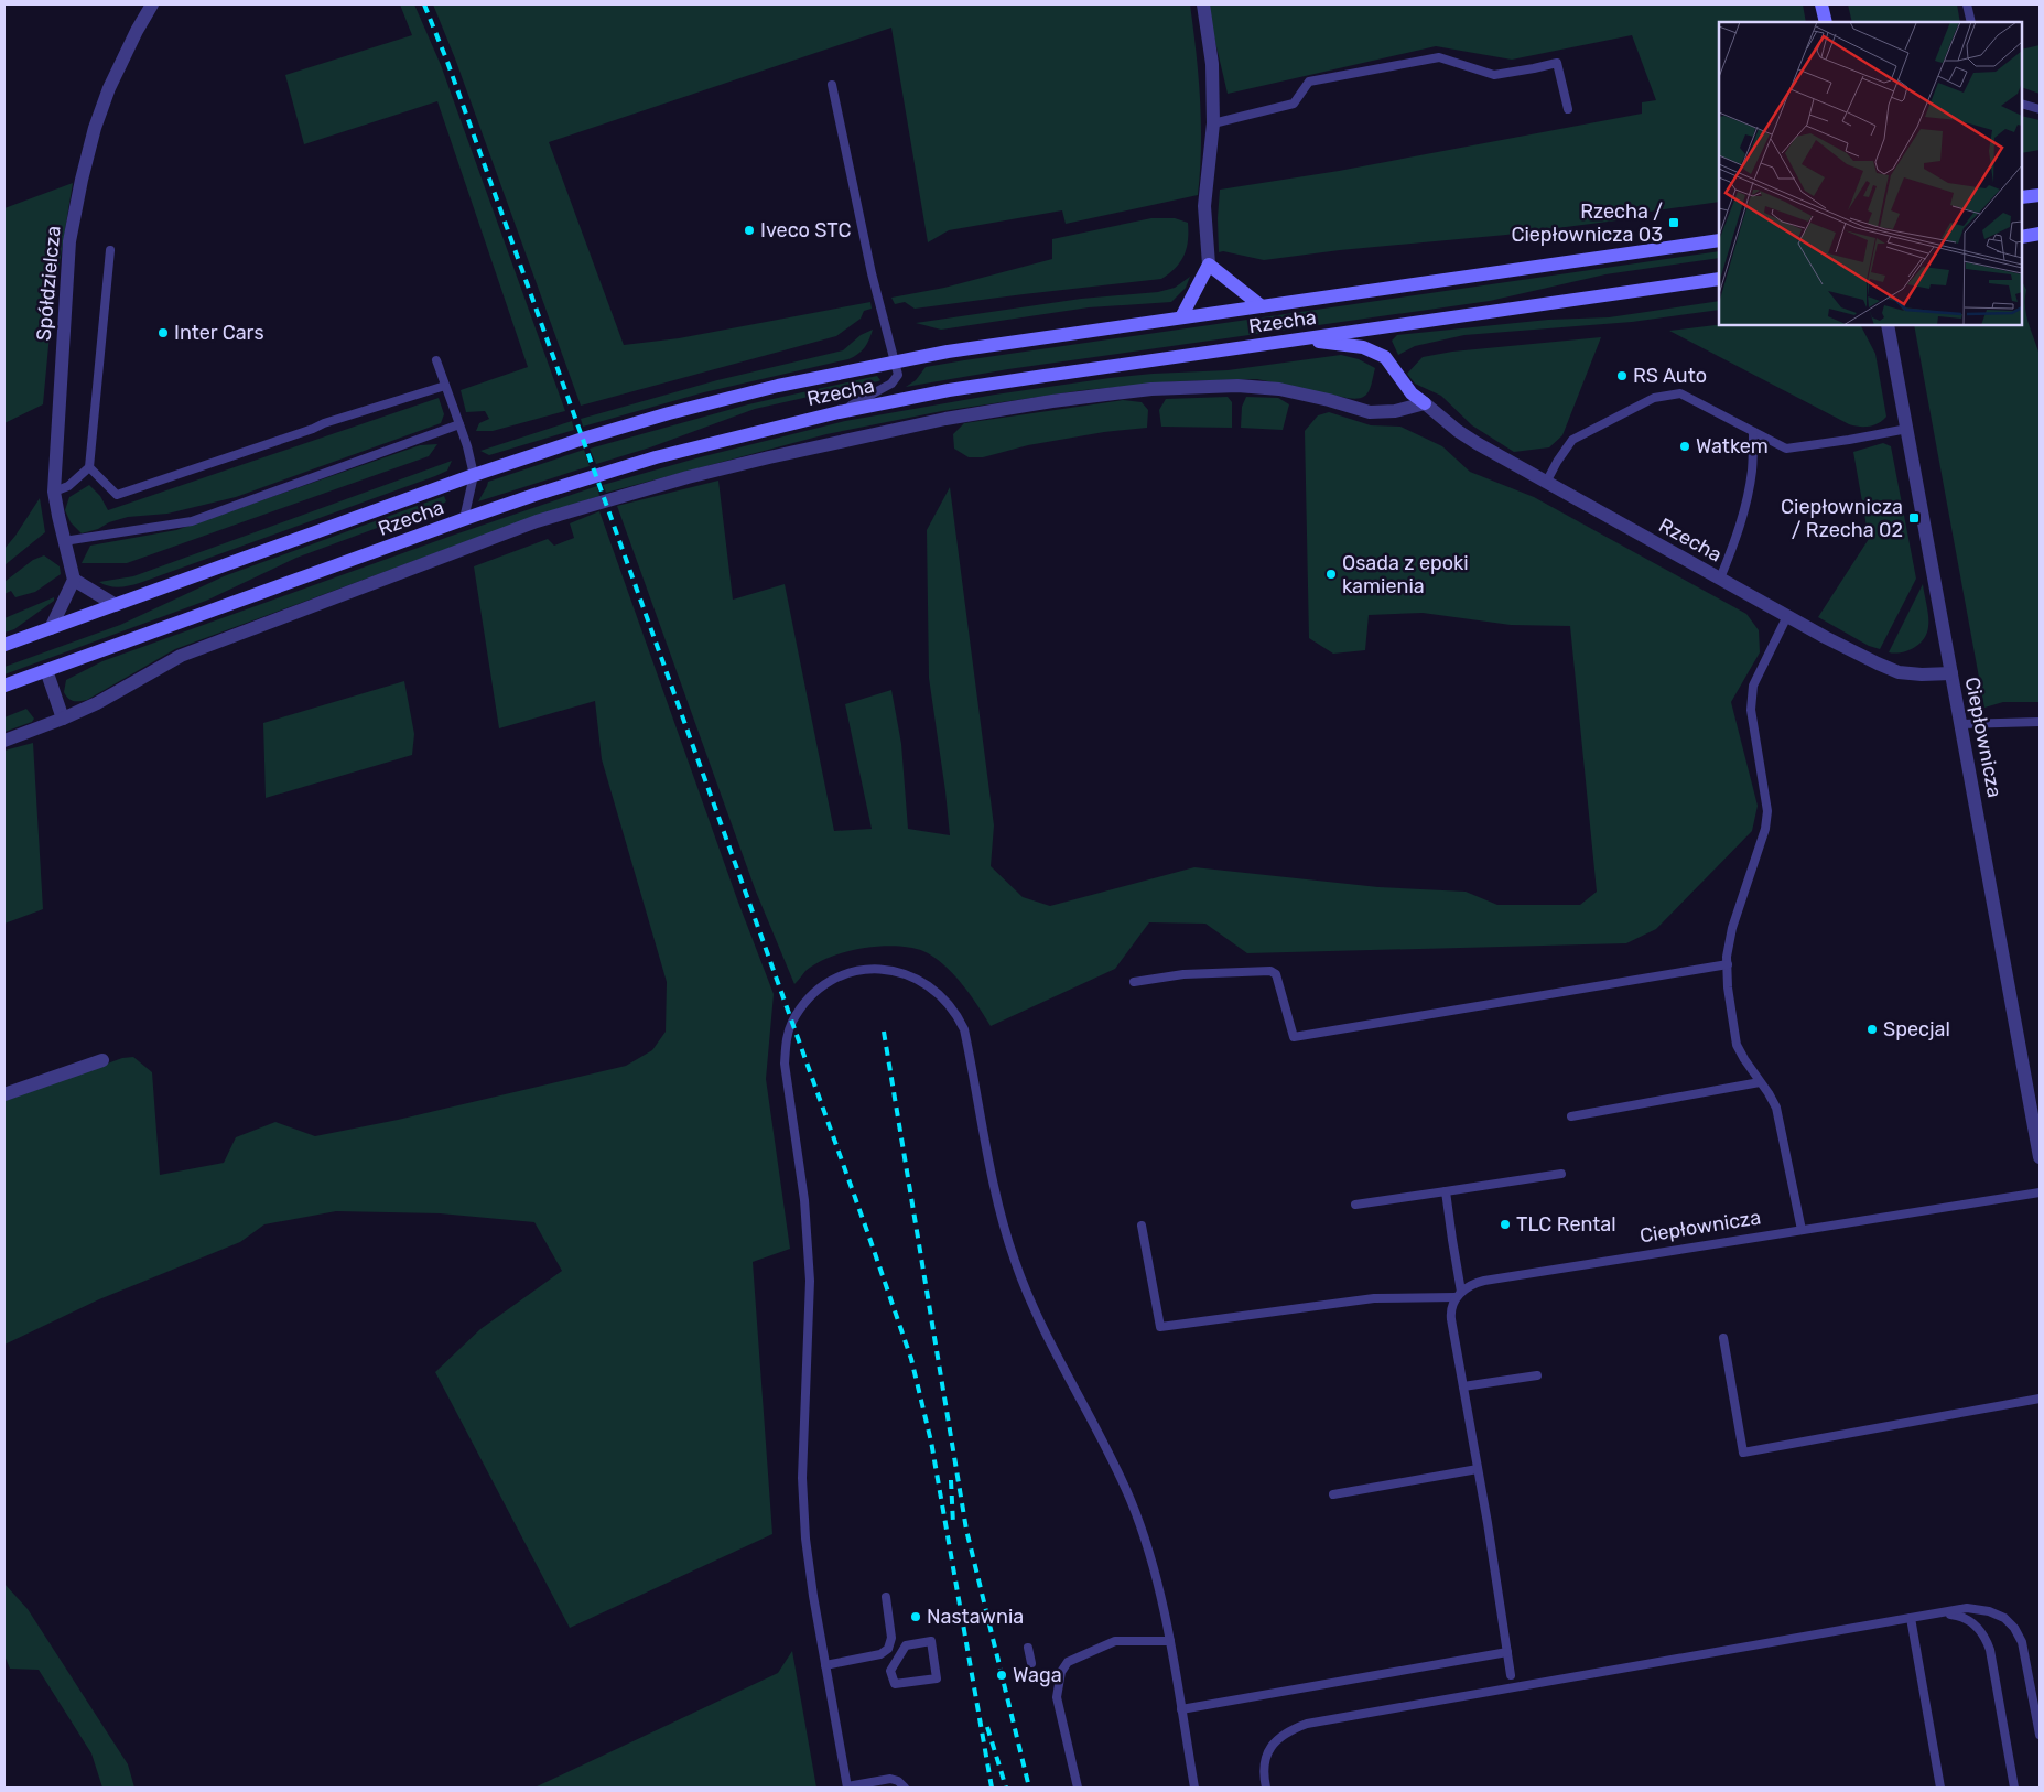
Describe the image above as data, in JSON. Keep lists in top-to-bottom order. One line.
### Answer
{"streets":{"main road":["Rzecha"],"street":["Spółdzielcza","Ciepłownicza"]},"crossings":[["Rzecha","Ciepłownicza"]],"places":{"transit":["Rzecha / Ciepłownicza 03","Ciepłownicza / Rzecha 02"],"other":["Iveco STC","Inter Cars","RS Auto","Watkem","Osada z epoki kamienia","Specjal","TLC Rental","Nastawnia","Waga"]}}
